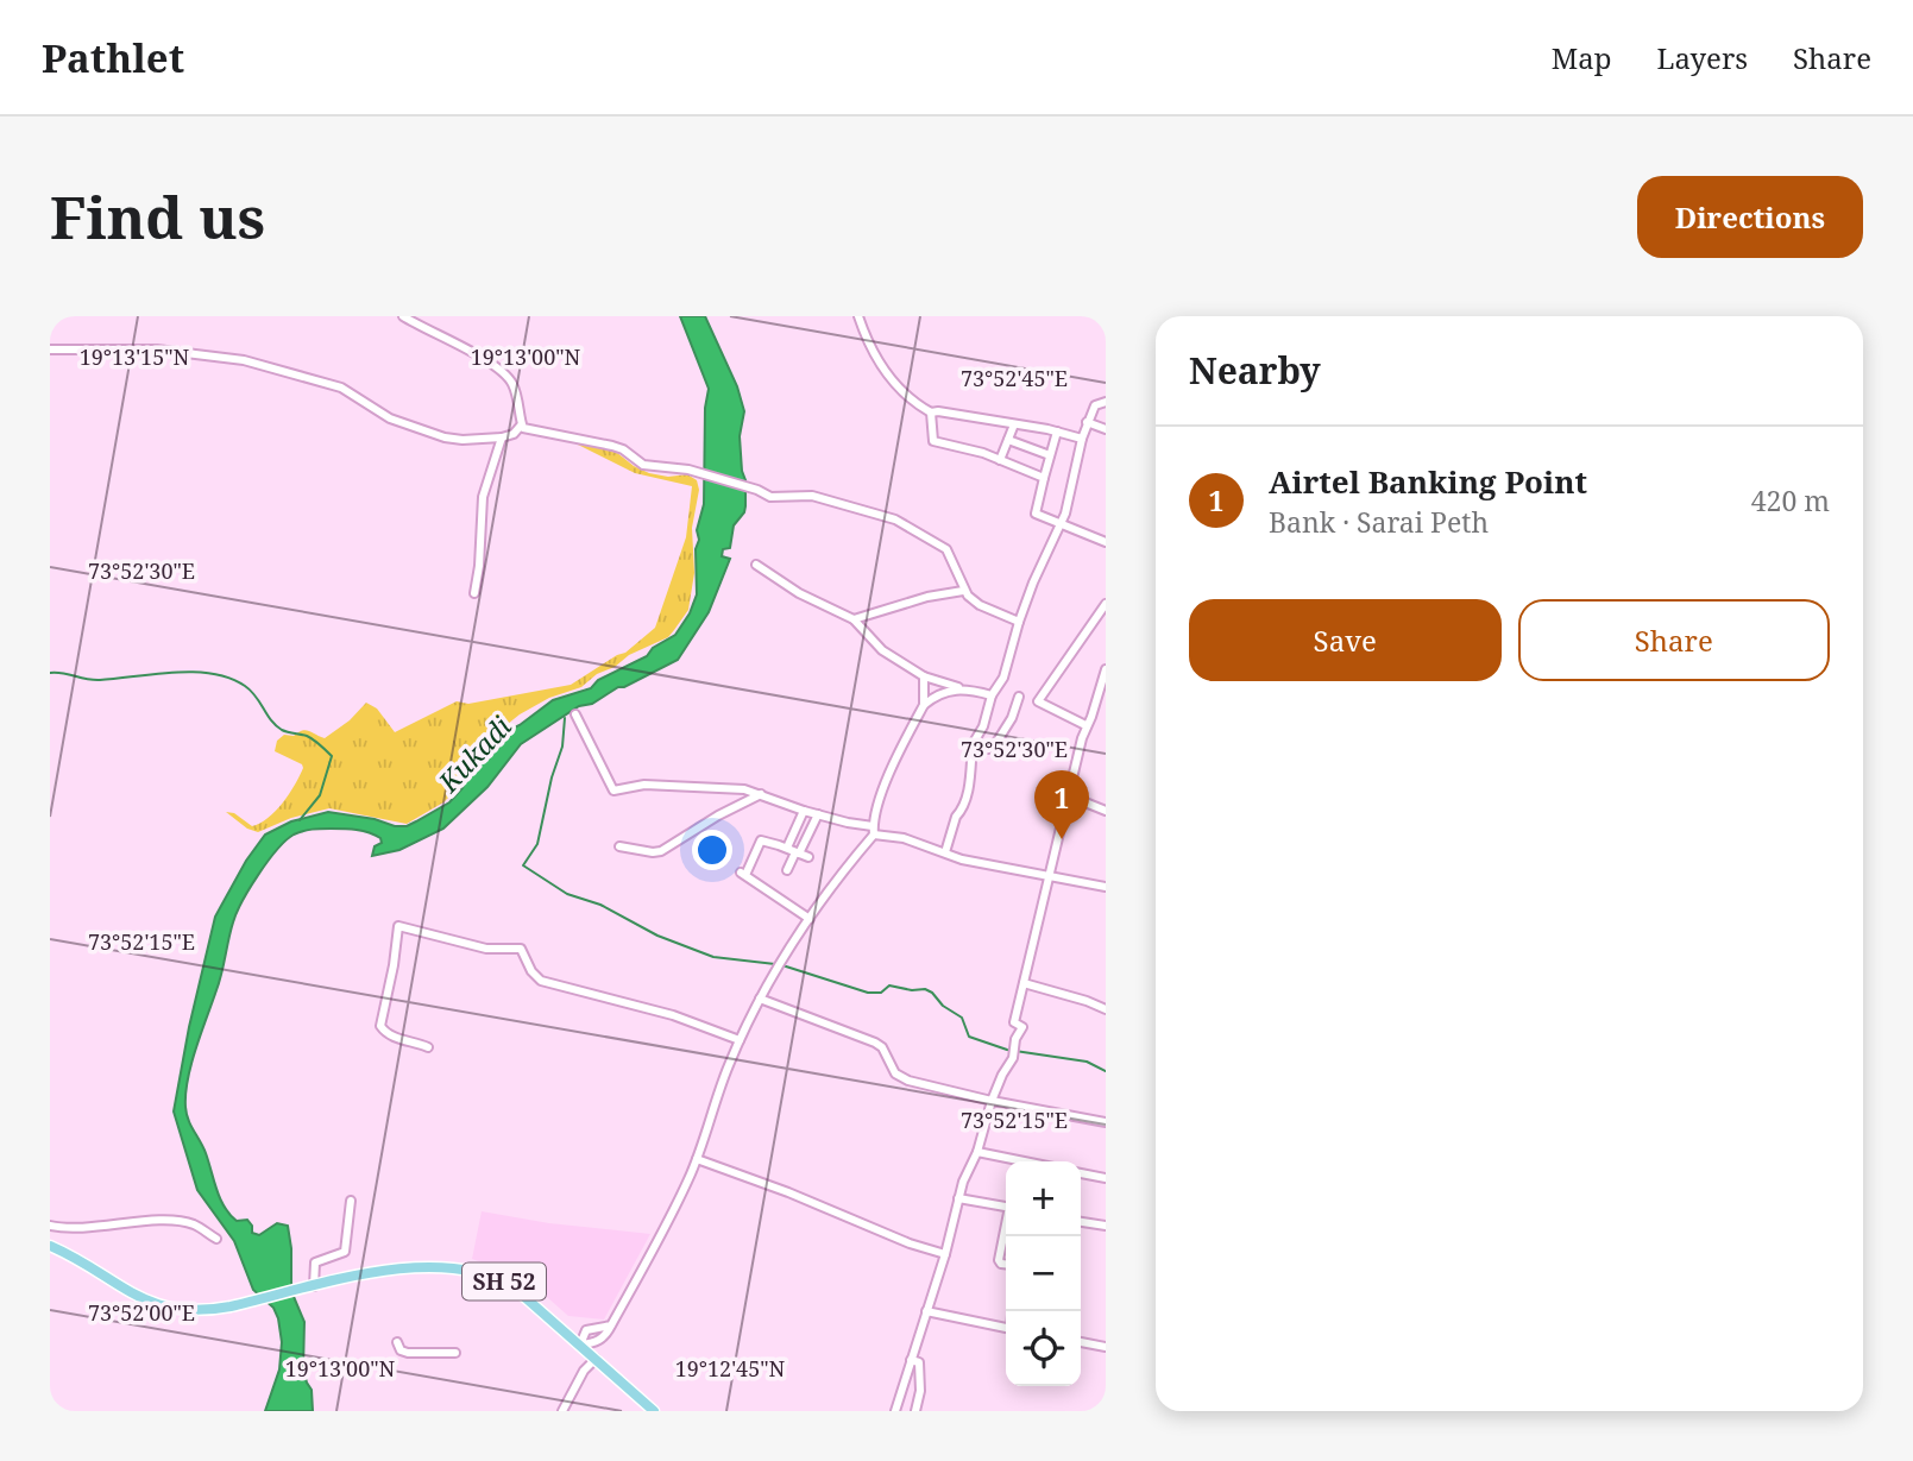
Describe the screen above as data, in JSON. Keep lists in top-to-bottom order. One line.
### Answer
{"streets":{"main road":["SH 52"]},"water":["Kukadi"],"page":{"header":"Pathlet","nav":["Map","Layers","Share"],"buttons":["Directions",["Save","Share"]],"title":"Find us","heading":"Nearby","list":[{"mark":"1","name":"Airtel Banking Point","note":"Bank · Sarai Peth","value":"420 m"}],"pins":"1","map_buttons":["+","−"]},"coordinates":["19°13'15\"N","19°13'00\"N","73°52'45\"E","73°52'30\"E","73°52'15\"E","73°52'00\"E","19°12'45\"N"]}
